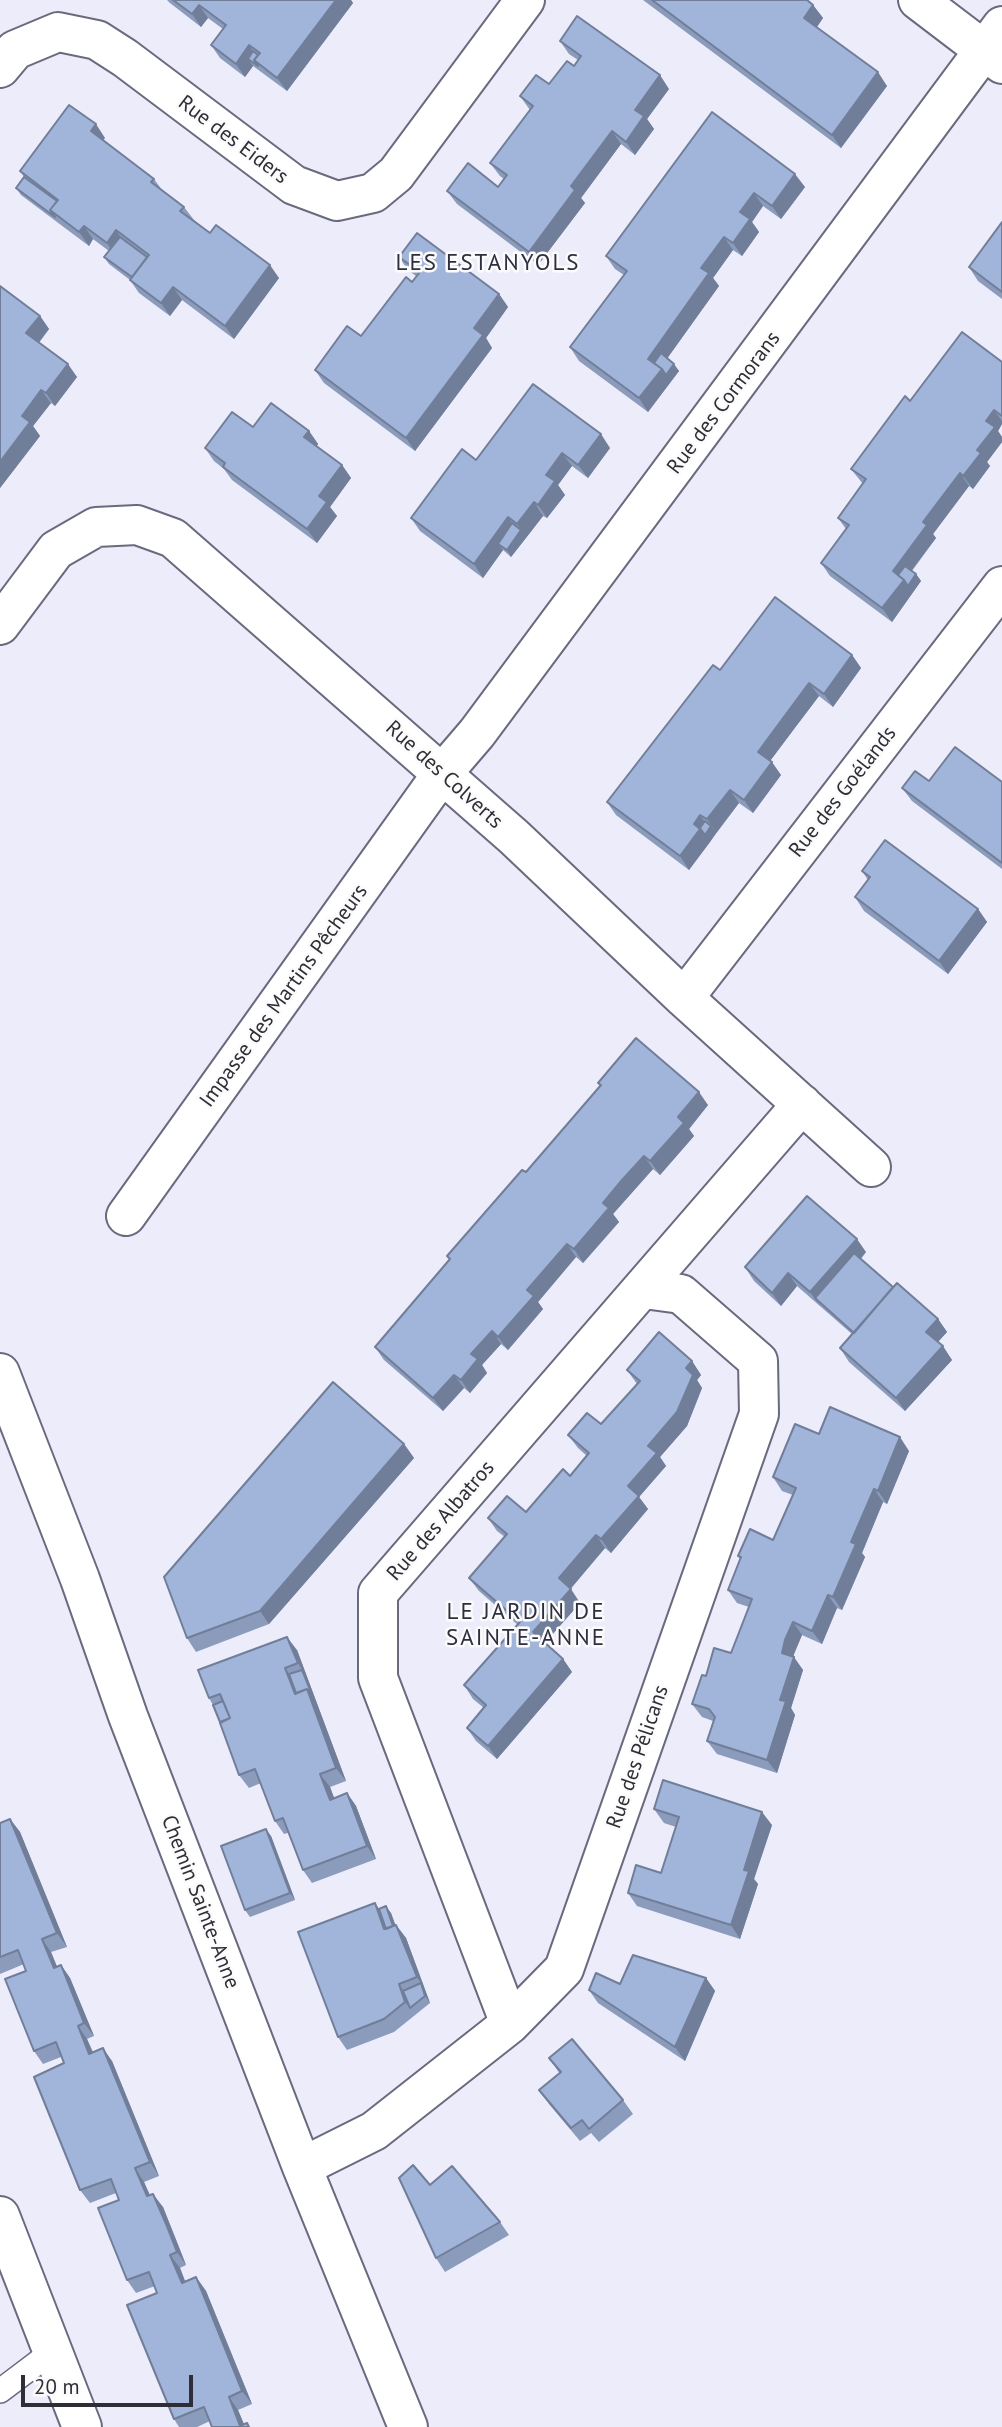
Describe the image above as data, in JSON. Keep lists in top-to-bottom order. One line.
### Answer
{"streets":{"street":["Rue des Eiders","Rue des Cormorans","Rue des Colverts","Rue des Goélands","Impasse des Martins Pêcheurs","Rue des Albatros","Rue des Pélicans","Chemin Sainte-Anne"]},"crossings":[["Rue des Cormorans","Rue des Colverts"],["Rue des Cormorans","Impasse des Martins Pêcheurs"],["Rue des Colverts","Rue des Goélands"],["Rue des Colverts","Impasse des Martins Pêcheurs"],["Rue des Colverts","Rue des Albatros"],["Rue des Albatros","Rue des Pélicans"],["Rue des Pélicans","Chemin Sainte-Anne"]],"districts":["LES ESTANYOLS","LE JARDIN DE SAINTE-ANNE"],"scale_bar":"20 m"}
